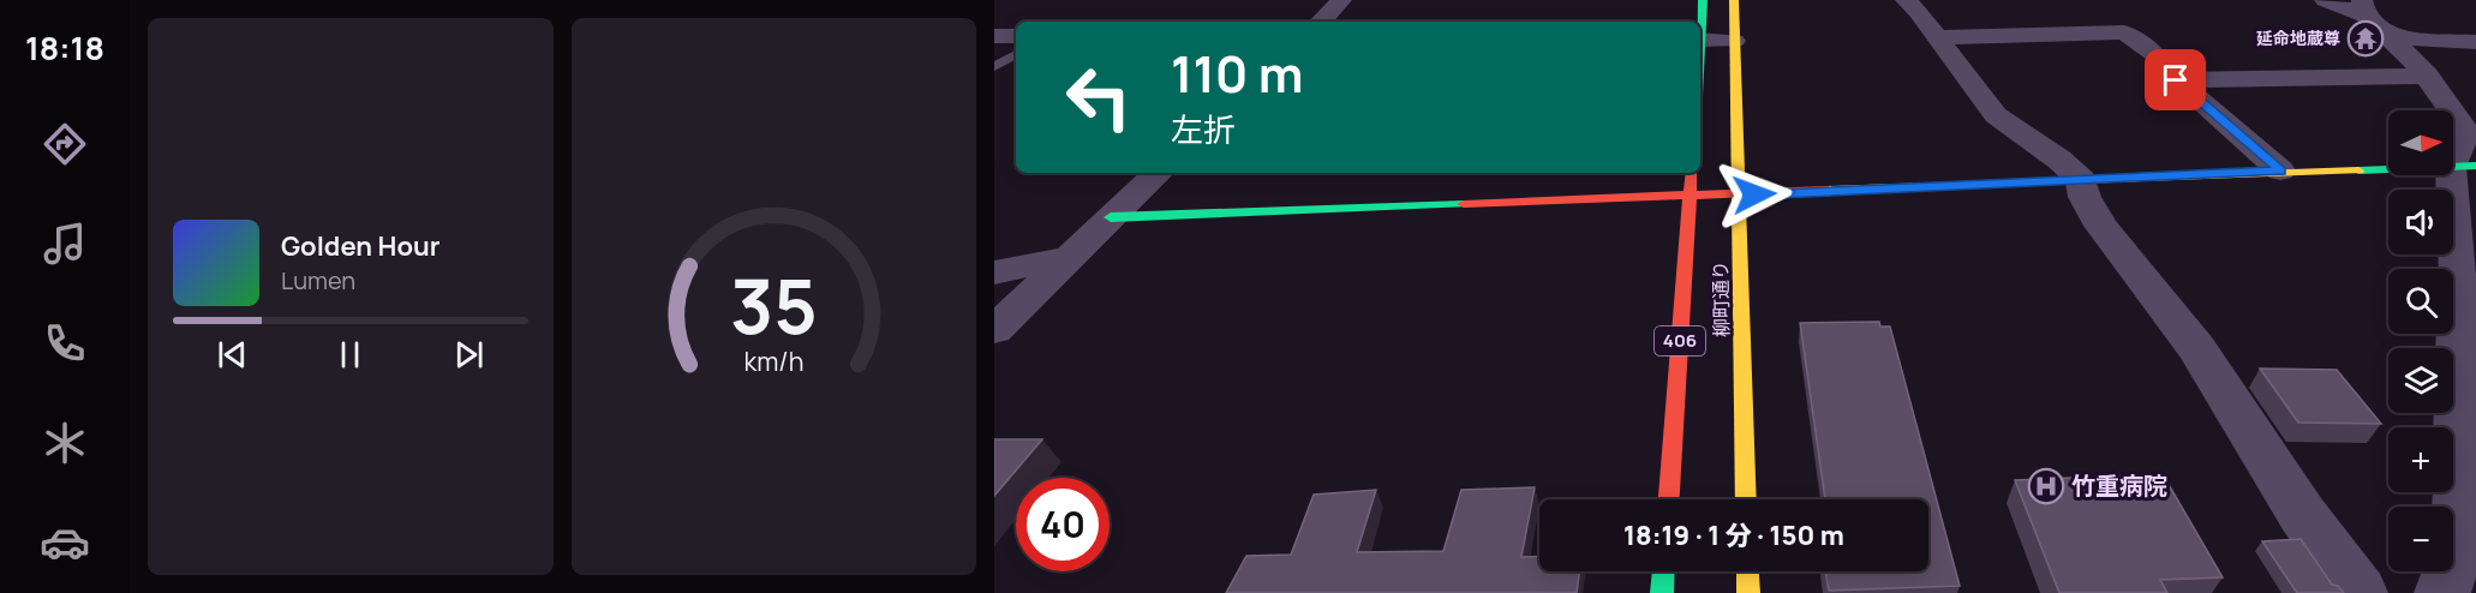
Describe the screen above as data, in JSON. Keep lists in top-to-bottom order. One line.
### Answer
{"streets":{"main road":["柳町通り","406"]},"places":{"temple":["延命地蔵尊"],"hospital":["竹重病院"]},"north":"right","page":{"tabs":"18:18","turn":["110 m","左折"],"map_buttons":["+","−"],"song":["Golden Hour","Lumen"],"limit":"40","trip":"18:19 · 1 分 · 150 m","gauge":["35","km/h"]}}
